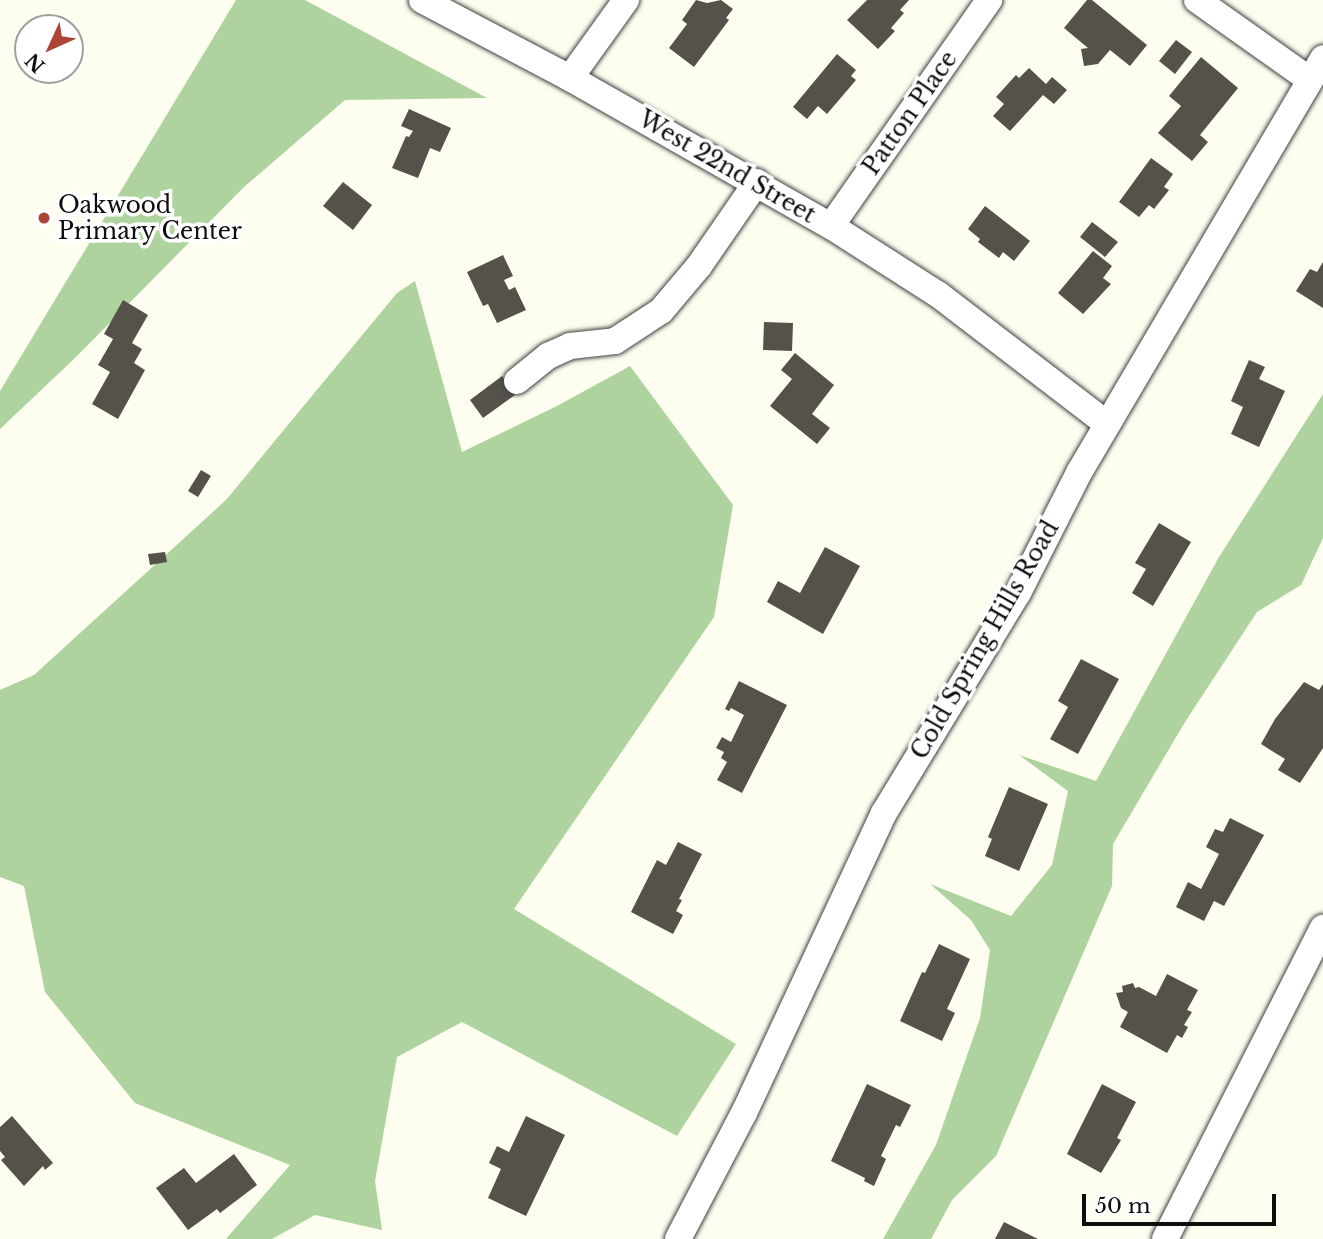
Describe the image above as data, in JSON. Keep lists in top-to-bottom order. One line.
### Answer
{"streets":{"street":["Patton Place","West 22nd Street","Cold Spring Hills Road"]},"crossings":[["Patton Place","West 22nd Street"],["West 22nd Street","Cold Spring Hills Road"]],"places":["Oakwood Primary Center"],"scale_bar":"50 m","north":"bottom left"}
